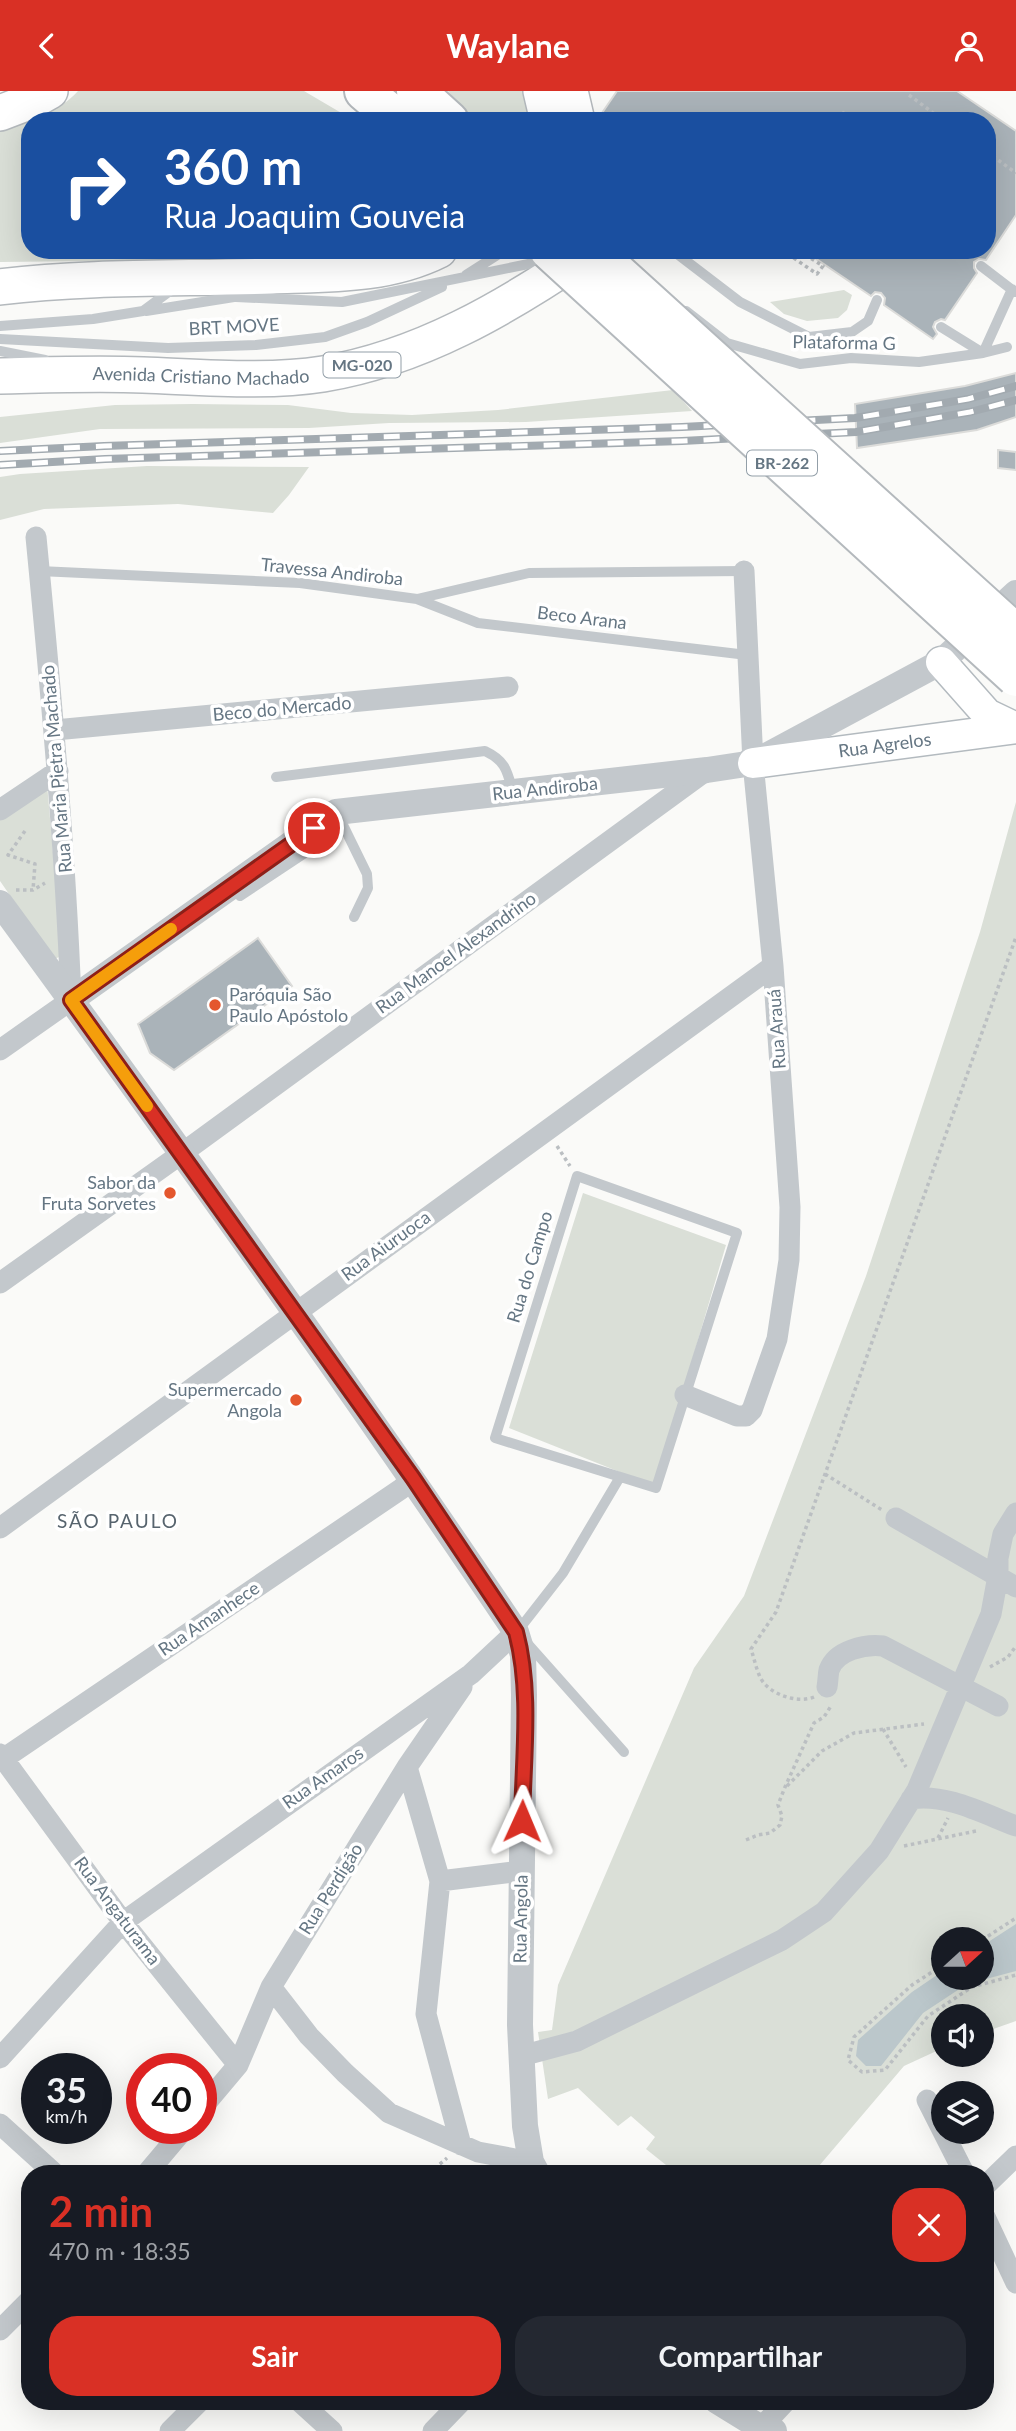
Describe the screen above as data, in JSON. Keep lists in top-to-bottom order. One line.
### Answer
{"streets":{"highway":["MG-020","Avenida Cristiano Machado","BR-262"],"main road":["Rua Agrelos"],"street":["Beco do Mercado","Rua Maria Pietra Machado","Rua Andiroba","Rua Manoel Alexandrino","Rua Arauá","Rua Aiuruoca","Rua Amanhece","Rua Amaros","Rua Perdigão","Rua Angaturama","Rua Angola"],"lane":["BRT MOVE","Plataforma G","Travessa Andiroba","Beco Arana","Rua do Campo"]},"crossings":[["Travessa Andiroba","Beco Arana"],["Travessa Andiroba","Rua Maria Pietra Machado"],["Travessa Andiroba","Rua Arauá"],["Beco Arana","Rua Arauá"],["Beco do Mercado","Rua Maria Pietra Machado"],["Rua Agrelos","Rua Andiroba"],["Rua Agrelos","Rua Arauá"],["Rua Maria Pietra Machado","Rua Angola"],["Rua Andiroba","Rua Manoel Alexandrino"],["Rua Andiroba","Rua Arauá"],["Rua Manoel Alexandrino","Rua Angola"],["Rua Arauá","Rua Aiuruoca"],["Rua Arauá","Rua do Campo"],["Rua Aiuruoca","Rua Angola"],["Rua do Campo","Rua Amaros"],["Rua Amanhece","Rua Angaturama"],["Rua Amanhece","Rua Angola"],["Rua Amaros","Rua Perdigão"],["Rua Amaros","Rua Angaturama"],["Rua Amaros","Rua Angola"],["Rua Perdigão","Rua Angaturama"]],"districts":["SÃO PAULO"],"places":["Paróquia São Paulo Apóstolo","Sabor da Fruta Sorvetes","Supermercado Angola"],"north":"right","page":{"header":"Waylane","turn":["360 m","Rua Joaquim Gouveia"],"speed":"35 km/h","limit":"40","heading":["2 min","470 m · 18:35"],"buttons":["Sair","Compartilhar"]}}
